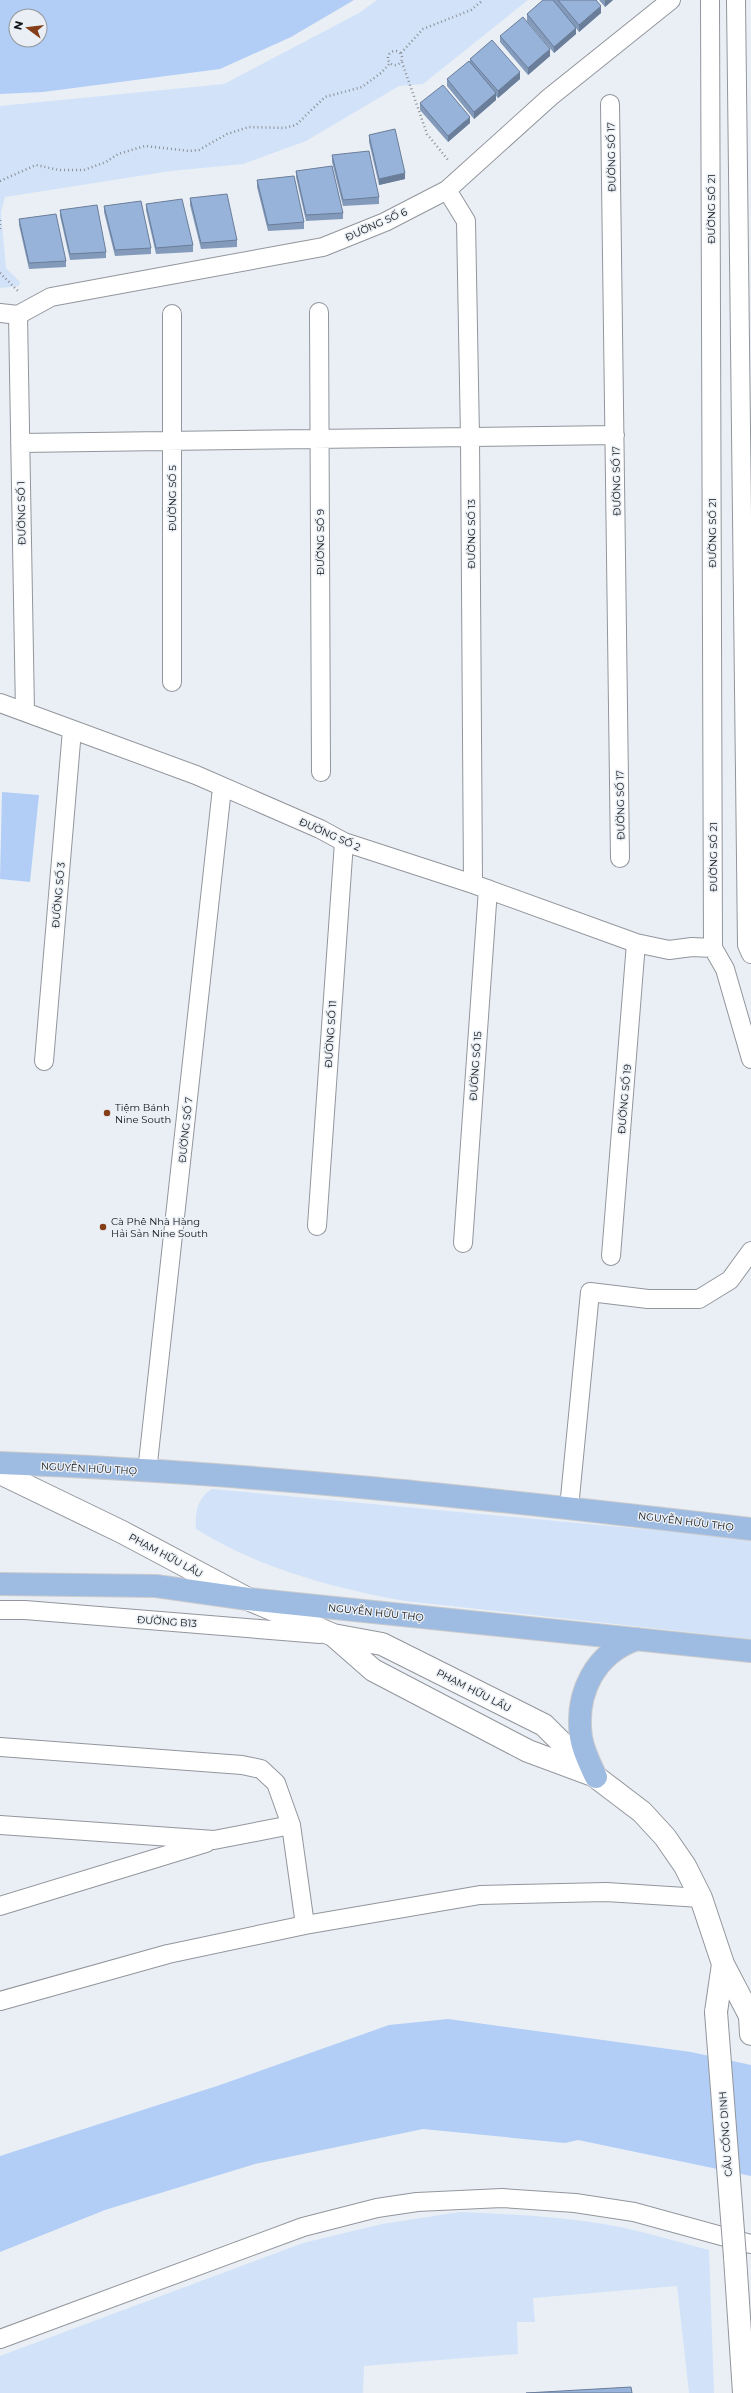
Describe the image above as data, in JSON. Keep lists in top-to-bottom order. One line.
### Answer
{"streets":{"main road":["NGUYỄN HỮU THỌ","PHẠM HỮU LẦU","CẦU CỐNG DINH"],"street":["ĐƯỜNG SỐ 17","ĐƯỜNG SỐ 21","ĐƯỜNG SỐ 6","ĐƯỜNG SỐ 5","ĐƯỜNG SỐ 1","ĐƯỜNG SỐ 13","ĐƯỜNG SỐ 9","ĐƯỜNG SỐ 2","ĐƯỜNG SỐ 3","ĐƯỜNG SỐ 11","ĐƯỜNG SỐ 15","ĐƯỜNG SỐ 19","ĐƯỜNG SỐ 7","ĐƯỜNG B13"]},"crossings":[["ĐƯỜNG SỐ 21","ĐƯỜNG SỐ 2"],["ĐƯỜNG SỐ 6","ĐƯỜNG SỐ 1"],["ĐƯỜNG SỐ 6","ĐƯỜNG SỐ 13"],["ĐƯỜNG SỐ 1","ĐƯỜNG SỐ 2"],["ĐƯỜNG SỐ 13","ĐƯỜNG SỐ 2"],["ĐƯỜNG SỐ 13","ĐƯỜNG SỐ 15"],["ĐƯỜNG SỐ 2","ĐƯỜNG SỐ 3"],["ĐƯỜNG SỐ 2","ĐƯỜNG SỐ 11"],["ĐƯỜNG SỐ 2","ĐƯỜNG SỐ 15"],["ĐƯỜNG SỐ 2","ĐƯỜNG SỐ 19"],["ĐƯỜNG SỐ 2","ĐƯỜNG SỐ 7"],["ĐƯỜNG SỐ 7","NGUYỄN HỮU THỌ"],["NGUYỄN HỮU THỌ","PHẠM HỮU LẦU"],["PHẠM HỮU LẦU","ĐƯỜNG B13"],["PHẠM HỮU LẦU","CẦU CỐNG DINH"]],"places":["Tiệm Bánh Nine South","Cà Phê Nhà Hàng Hải Sản Nine South"],"north":"left"}
